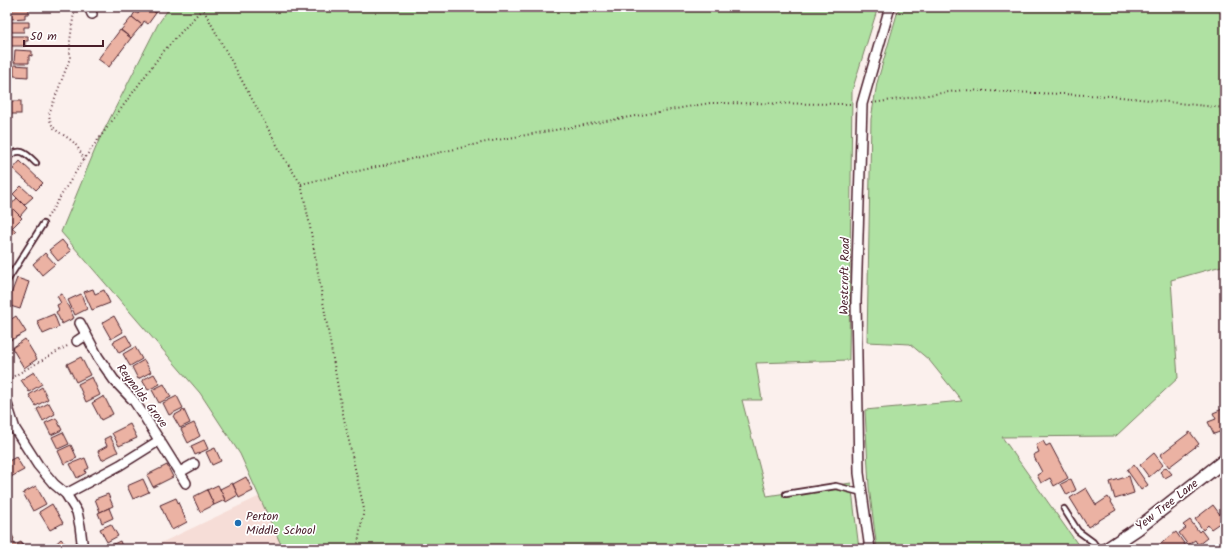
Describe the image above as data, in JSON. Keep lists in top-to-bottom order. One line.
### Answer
{"streets":{"street":["Westcroft Road","Reynolds Grove","Yew Tree Lane"]},"places":["Perton Middle School"],"scale_bar":"50 m"}
